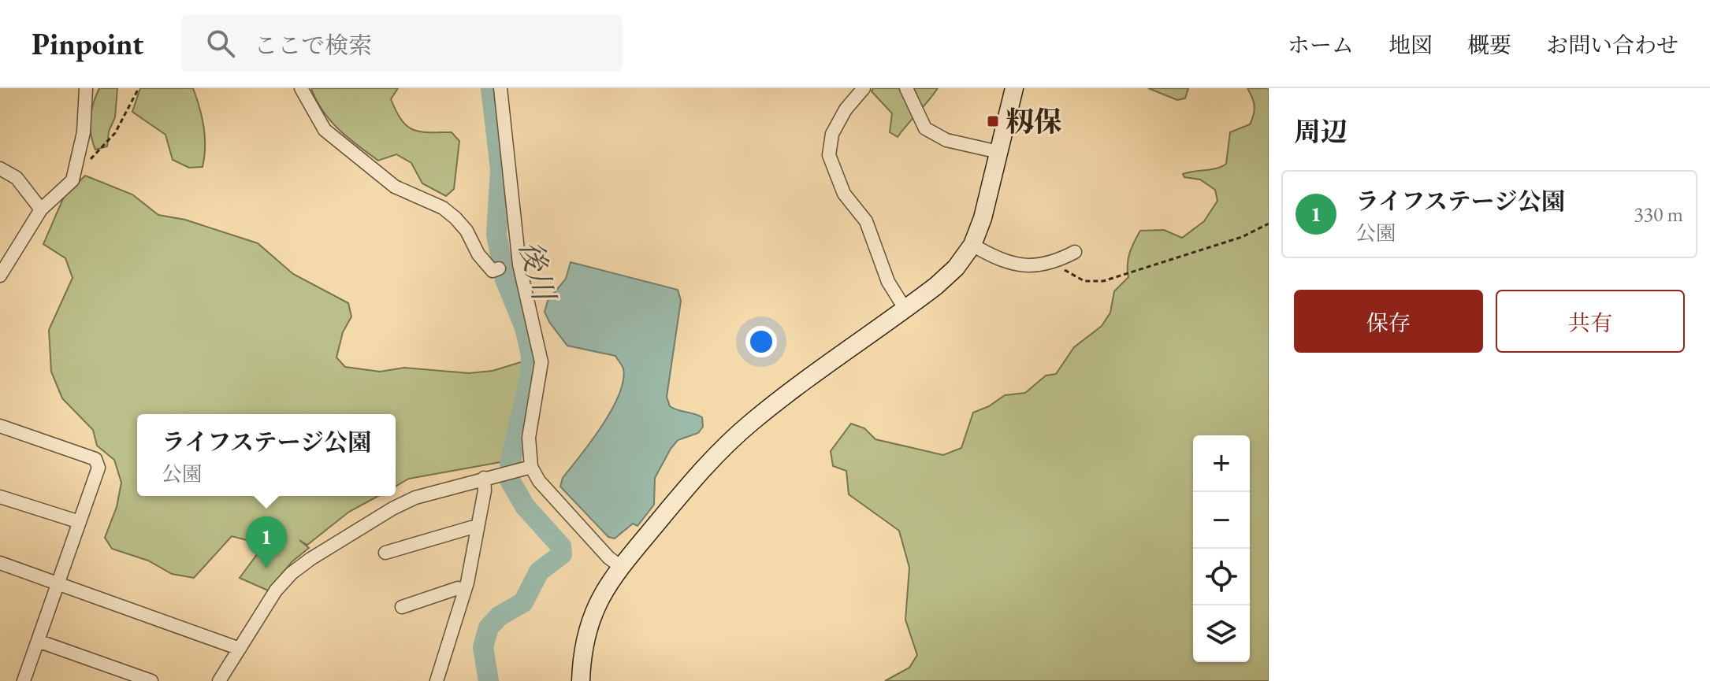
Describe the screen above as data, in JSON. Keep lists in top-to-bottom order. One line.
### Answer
{"water":["後川"],"places":{"transit":["籾保"]},"page":{"header":"Pinpoint","search":"ここで検索","nav":["ホーム","地図","概要","お問い合わせ"],"heading":"周辺","list":[{"mark":"1","name":"ライフステージ公園","note":"公園","value":"330 m"}],"buttons":["保存","共有"],"popup":["ライフステージ公園","公園"],"map_buttons":["+","−"],"pins":"1"}}
